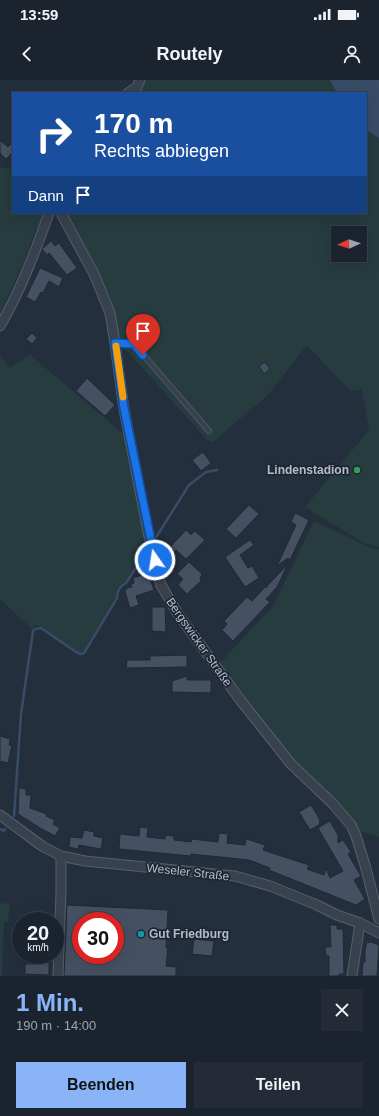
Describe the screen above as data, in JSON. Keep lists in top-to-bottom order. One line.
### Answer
{"streets":{"street":["Bergswicker Straße","Weseler Straße"]},"places":["Lindenstadion","Gut Friedburg"],"north":"left","page":{"status":"13:59","header":"Routely","turn":["170 m","Rechts abbiegen"],"then":"Dann","speed":"20 km/h","limit":"30","heading":["1 Min.","190 m · 14:00"],"buttons":["Beenden","Teilen"]}}
